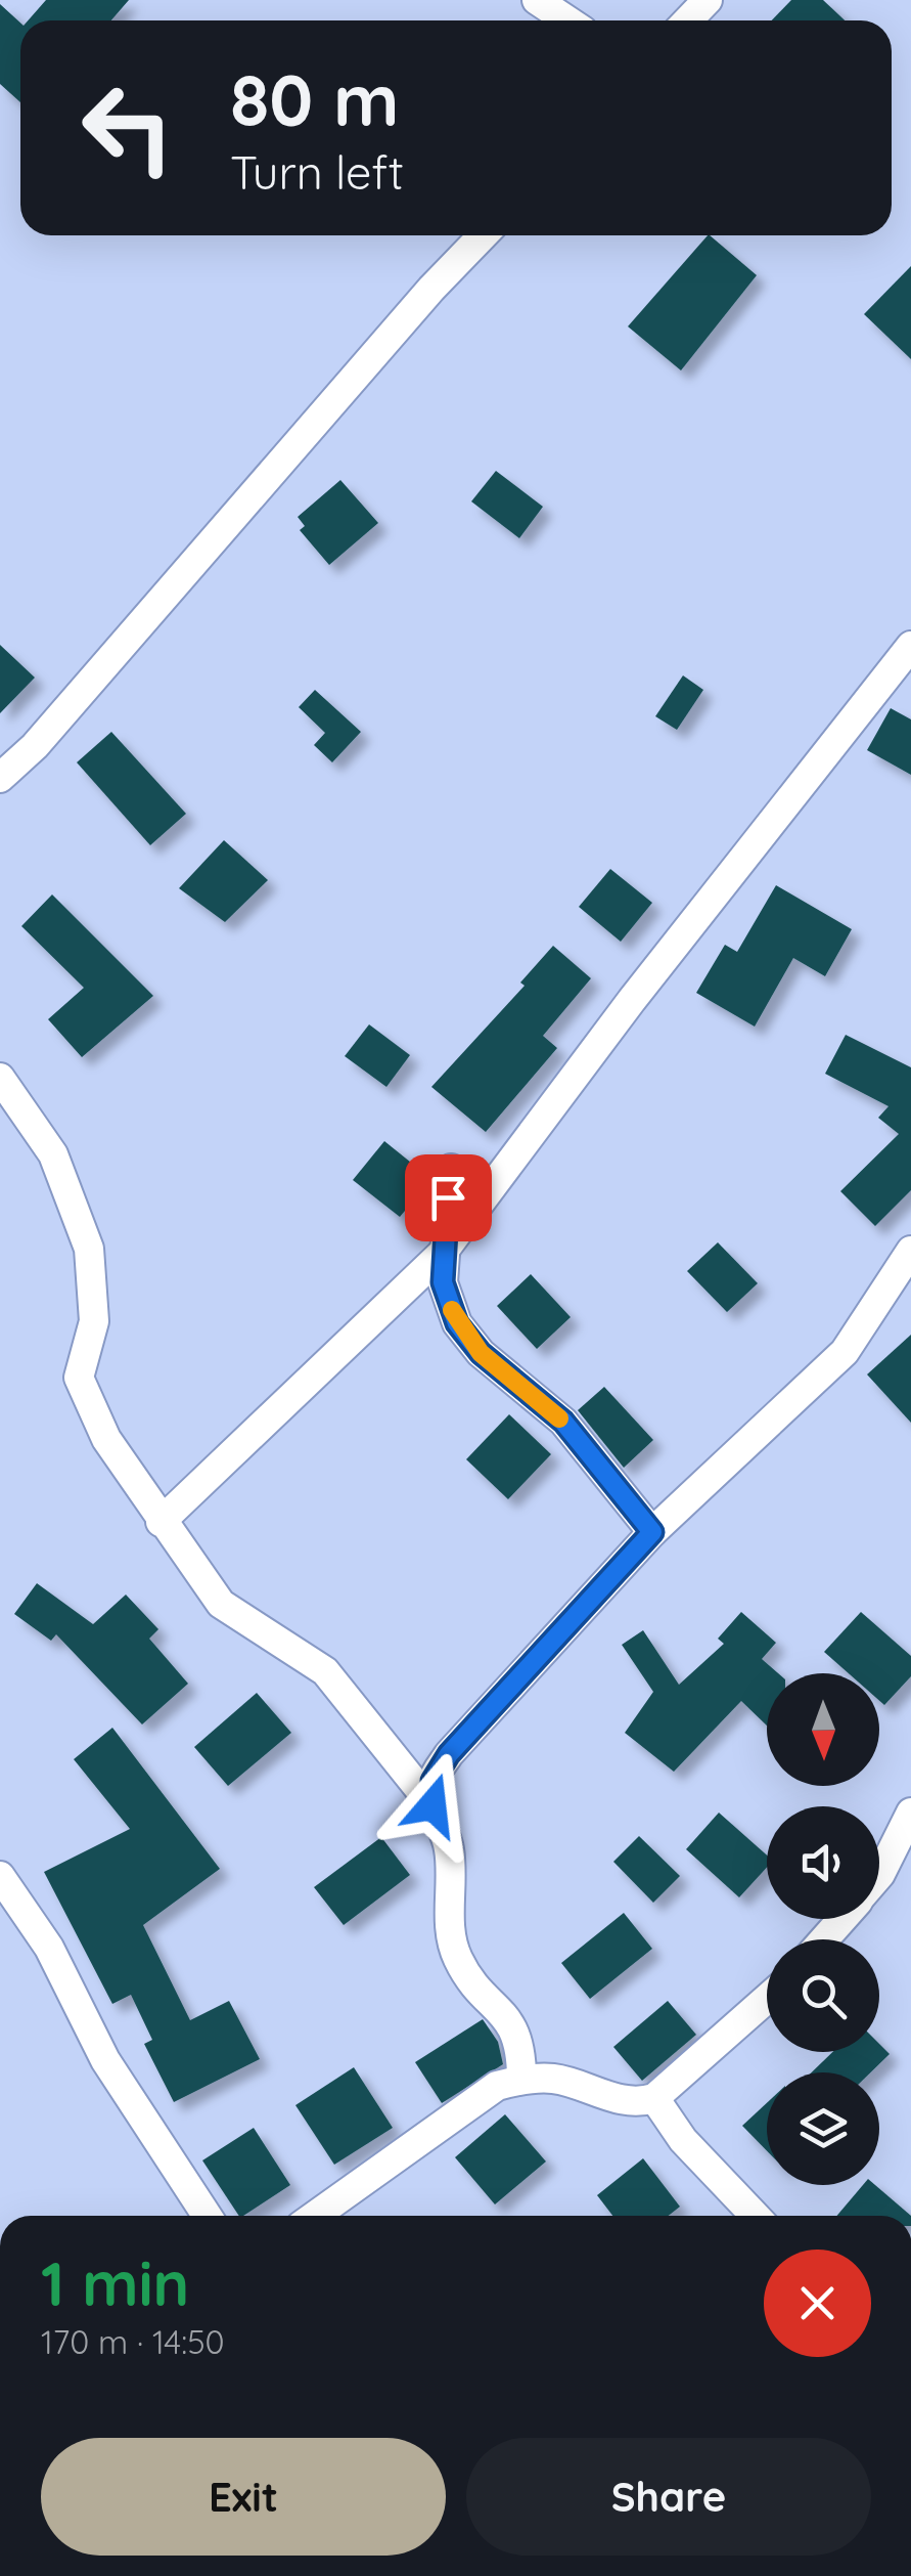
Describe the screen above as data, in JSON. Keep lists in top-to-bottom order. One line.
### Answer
{"north":"bottom","page":{"turn":["80 m","Turn left"],"heading":["1 min","170 m · 14:50"],"buttons":["Exit","Share"]}}
